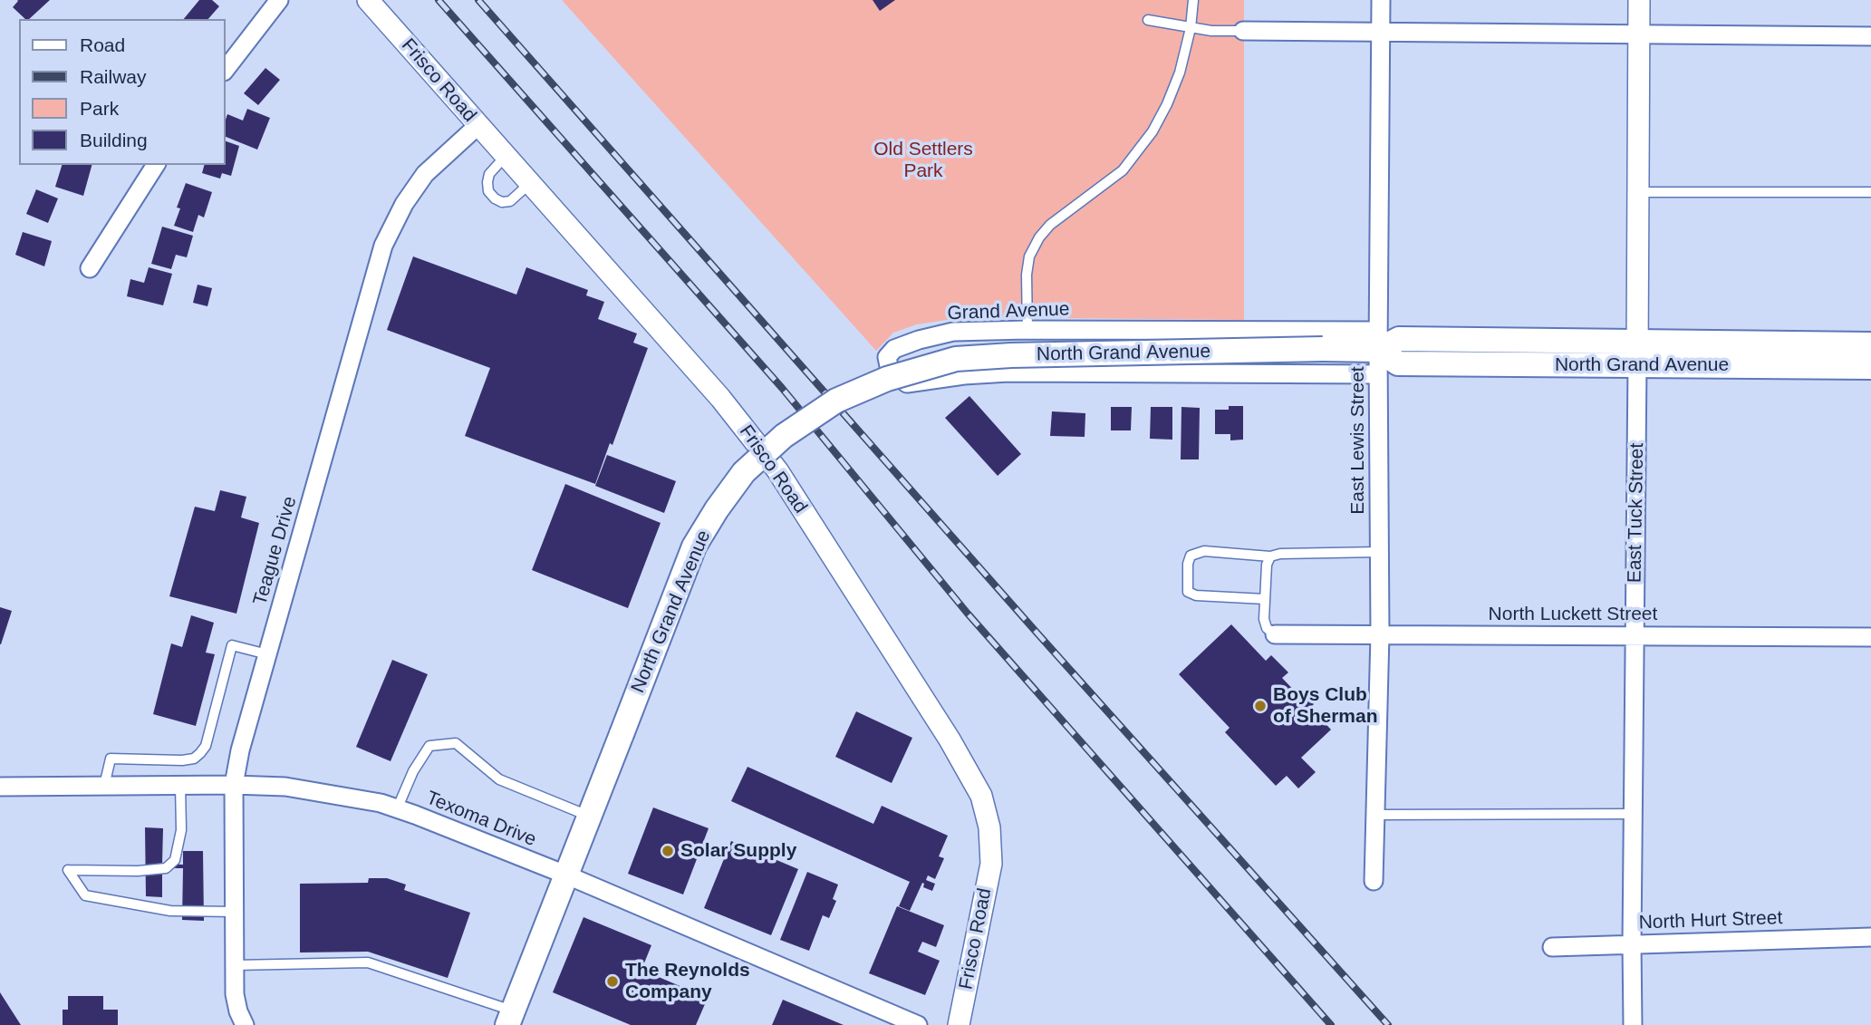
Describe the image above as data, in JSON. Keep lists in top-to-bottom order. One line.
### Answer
{"streets":{"main road":["North Grand Avenue"],"street":["Frisco Road","Grand Avenue","East Lewis Street","East Tuck Street","Teague Drive","North Luckett Street","Texoma Drive","North Hurt Street"]},"crossings":[["Frisco Road","Teague Drive"],["Grand Avenue","North Grand Avenue"],["Grand Avenue","East Lewis Street"],["North Grand Avenue","East Lewis Street"],["North Grand Avenue","East Tuck Street"],["North Grand Avenue","Texoma Drive"],["East Lewis Street","North Luckett Street"],["East Tuck Street","North Luckett Street"],["East Tuck Street","North Hurt Street"],["Teague Drive","Texoma Drive"]],"parks":["Old Settlers Park"],"places":["Boys Club of Sherman","Solar Supply","The Reynolds Company"],"legend":["Road","Railway","Park","Building"]}
